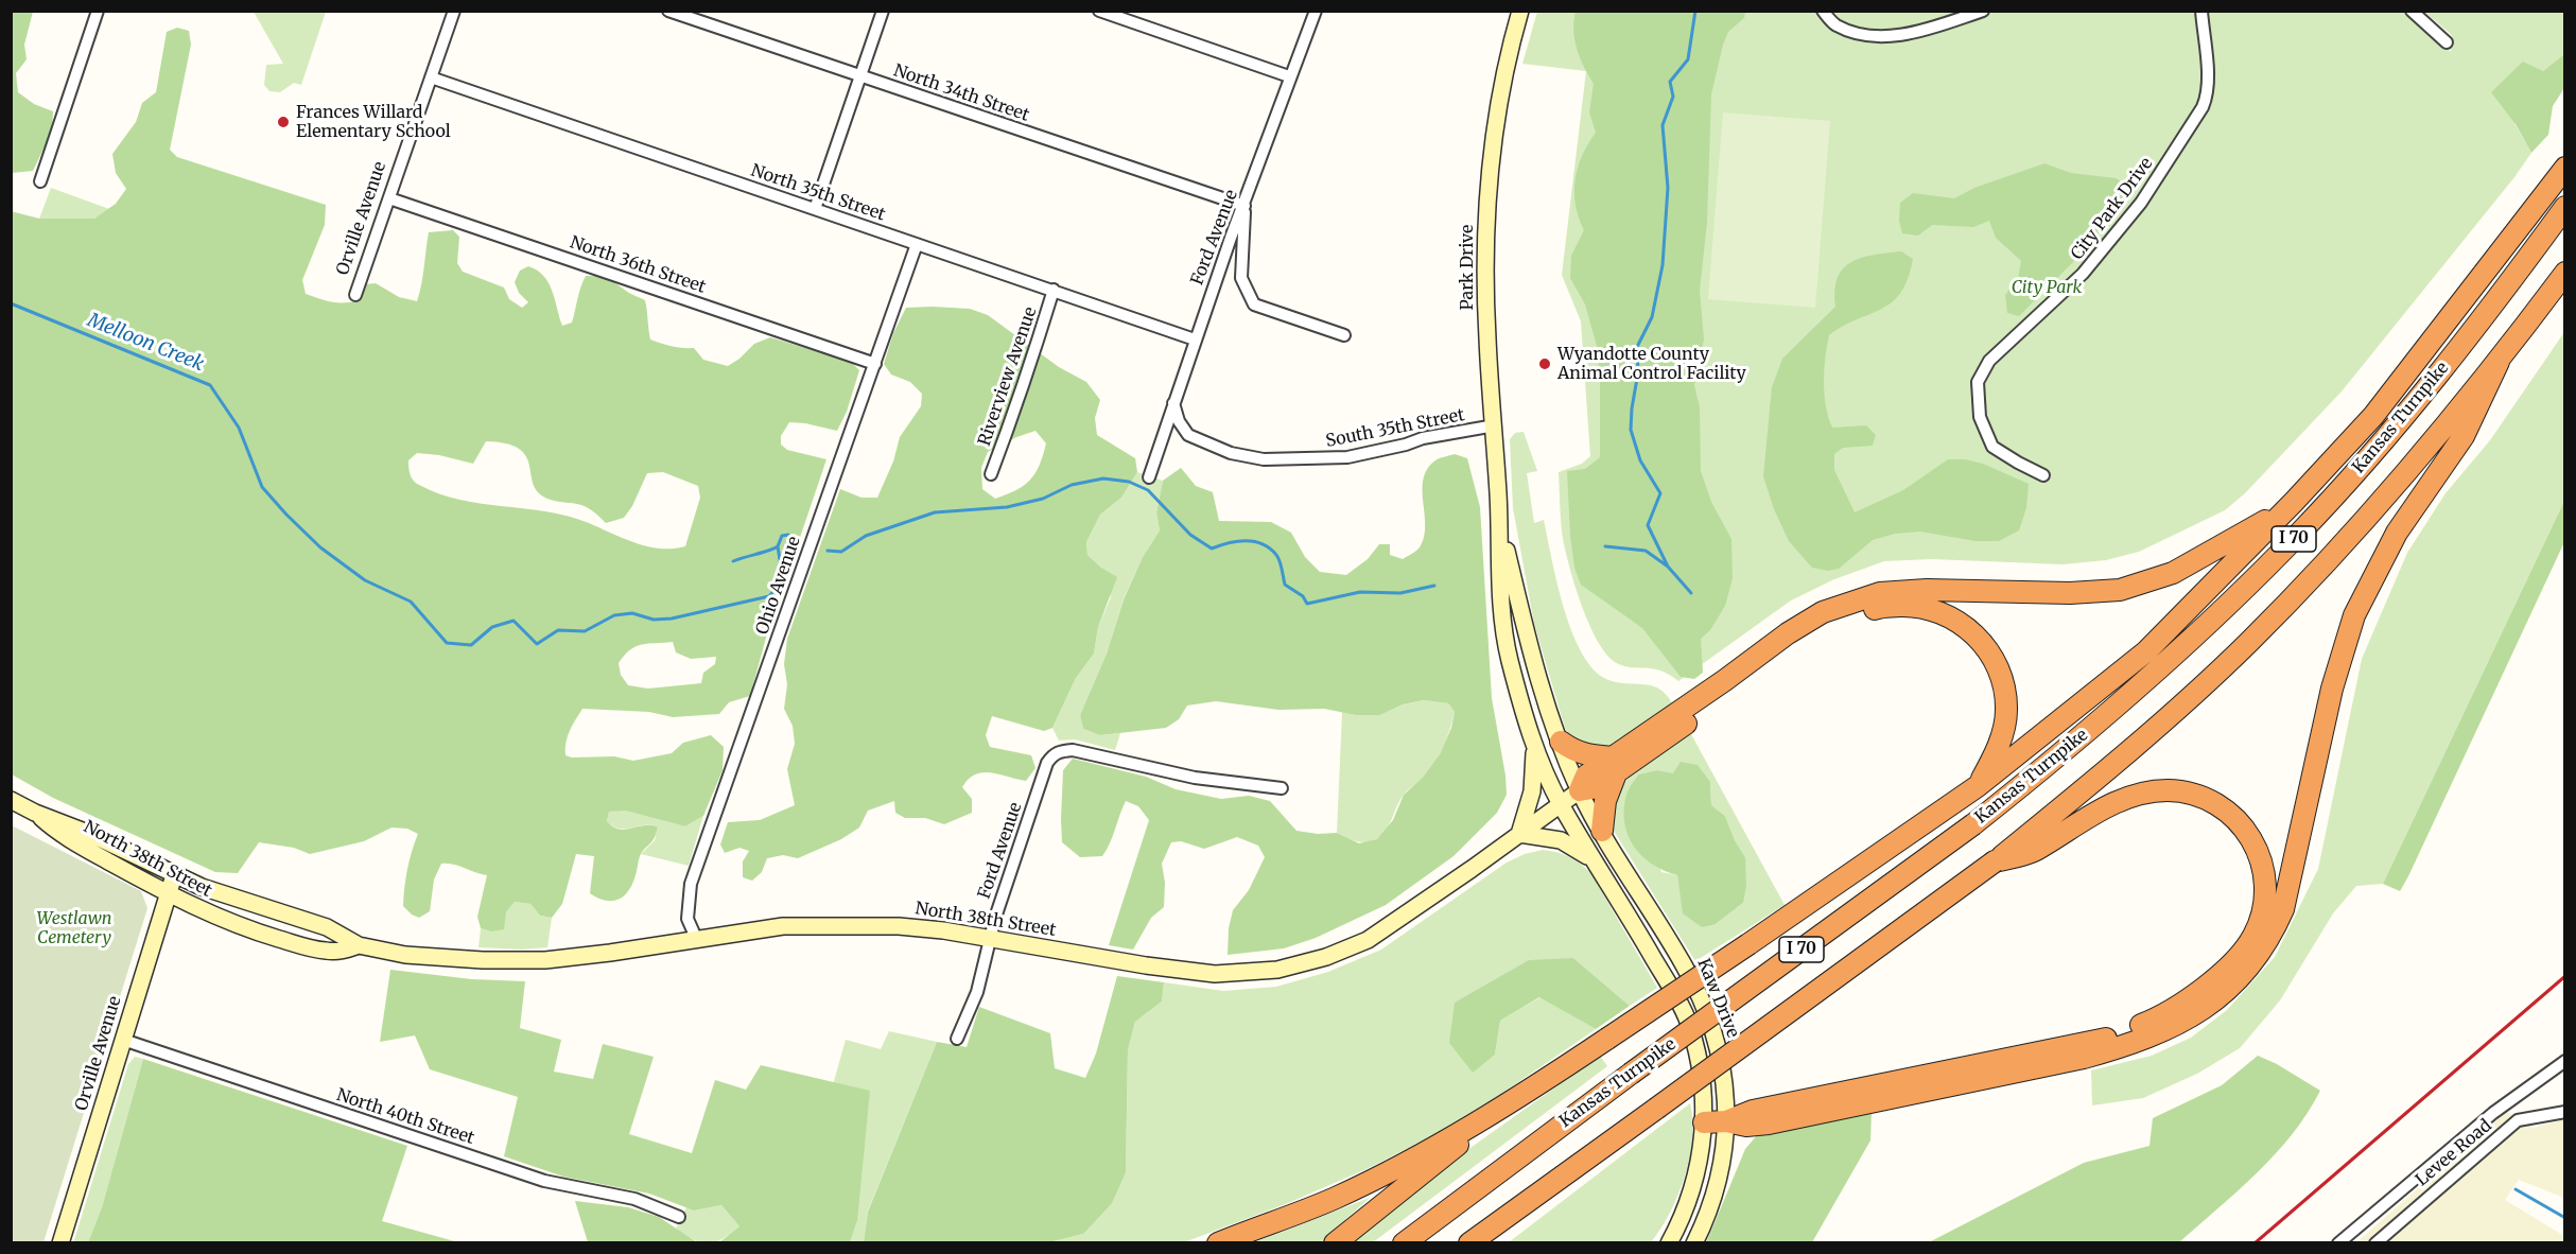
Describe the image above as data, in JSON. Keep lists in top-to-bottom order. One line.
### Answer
{"streets":{"highway":["Kansas Turnpike","I 70"],"main road":["Orville Avenue","Park Drive","North 38th Street","Kaw Drive"],"street":["North 34th Street","North 35th Street","City Park Drive","Ford Avenue","North 36th Street","Riverview Avenue","South 35th Street","Ohio Avenue","North 40th Street","Levee Road"]},"crossings":[["North 34th Street","Ford Avenue"],["North 35th Street","Orville Avenue"],["North 35th Street","Ford Avenue"],["North 35th Street","Riverview Avenue"],["North 35th Street","Ohio Avenue"],["Orville Avenue","North 36th Street"],["Orville Avenue","North 38th Street"],["Orville Avenue","North 40th Street"],["Ford Avenue","South 35th Street"],["Ford Avenue","North 38th Street"],["North 36th Street","Ohio Avenue"],["Park Drive","South 35th Street"],["Park Drive","North 38th Street"],["Park Drive","Kaw Drive"],["Ohio Avenue","North 38th Street"],["North 38th Street","Kaw Drive"]],"water":["Melloon Creek"],"parks":["City Park","Westlawn Cemetery"],"places":["Frances Willard Elementary School","Wyandotte County Animal Control Facility"]}
